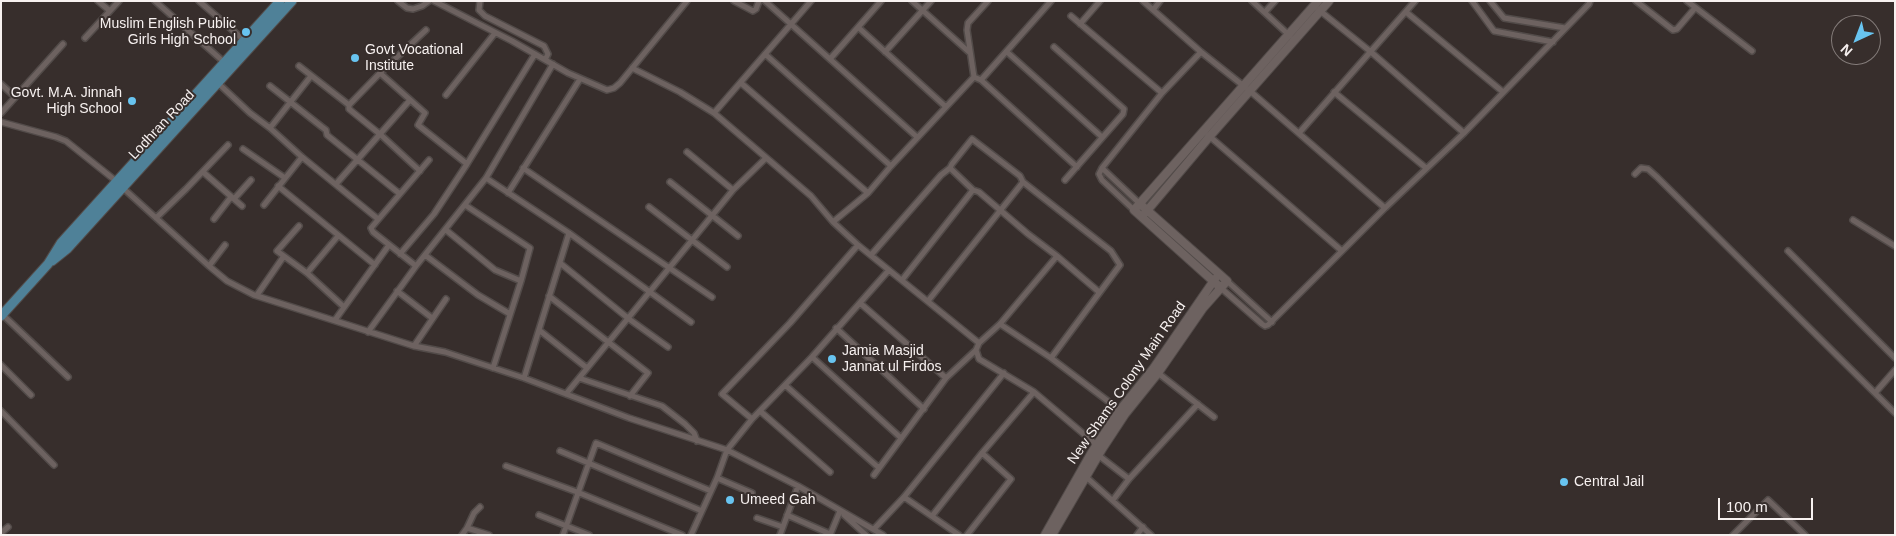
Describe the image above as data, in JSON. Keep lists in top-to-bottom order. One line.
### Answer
{"streets":{"main road":["Lodhran Road","New Shams Colony Main Road"]},"places":["Muslim English Public Girls High School","Govt Vocational Institute","Govt. M.A. Jinnah High School","Jamia Masjid Jannat ul Firdos","Central Jail","Umeed Gah"],"scale_bar":"100 m","north":"bottom left"}
